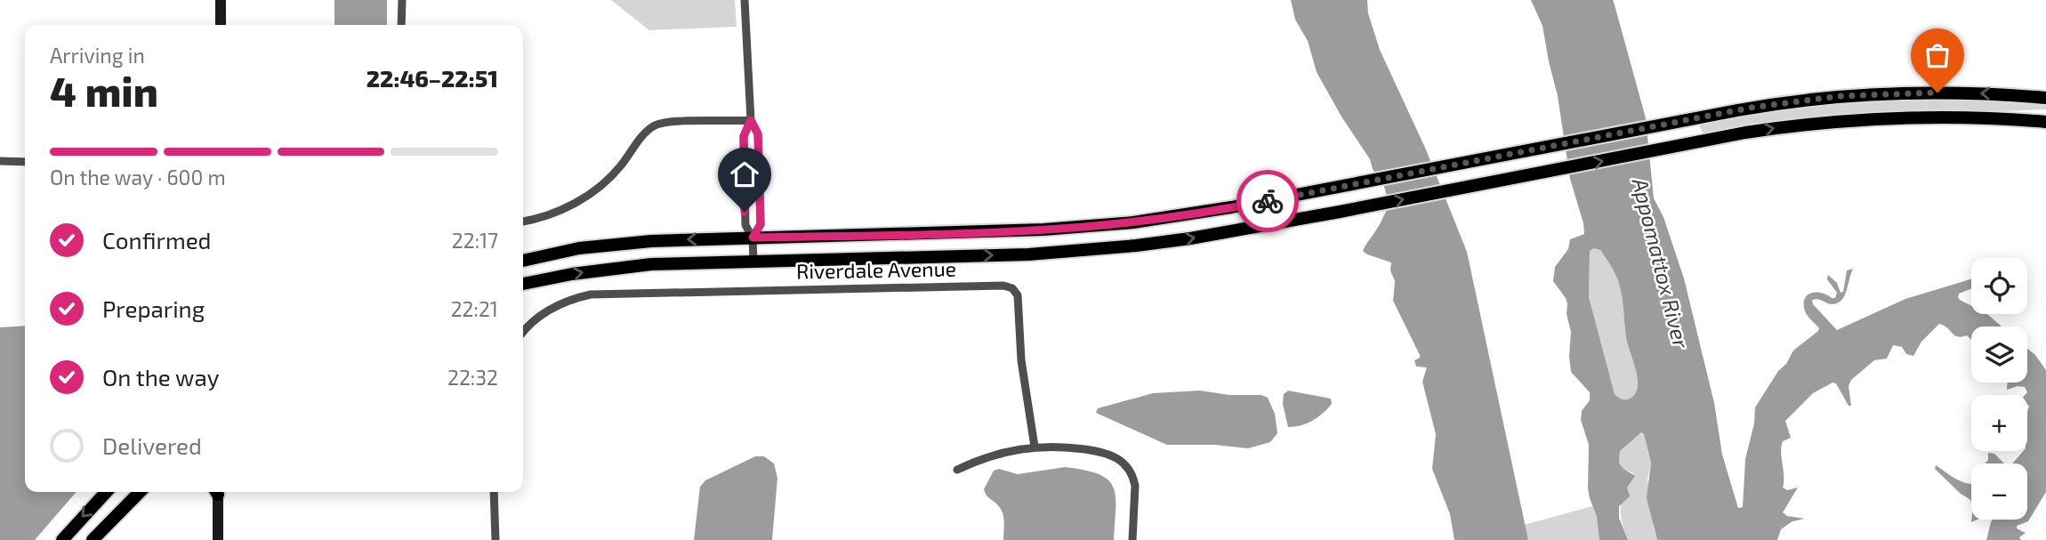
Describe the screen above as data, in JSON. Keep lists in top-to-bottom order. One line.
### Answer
{"streets":{"street":["Riverdale Avenue"]},"water":["Appomattox River"],"page":{"heading":["4 min","Arriving in","22:46–22:51"],"bar":"On the way · 600 m","list":[["Confirmed","22:17"],["Preparing","22:21"],["On the way","22:32"],"Delivered"],"map_buttons":["+","−"]}}
